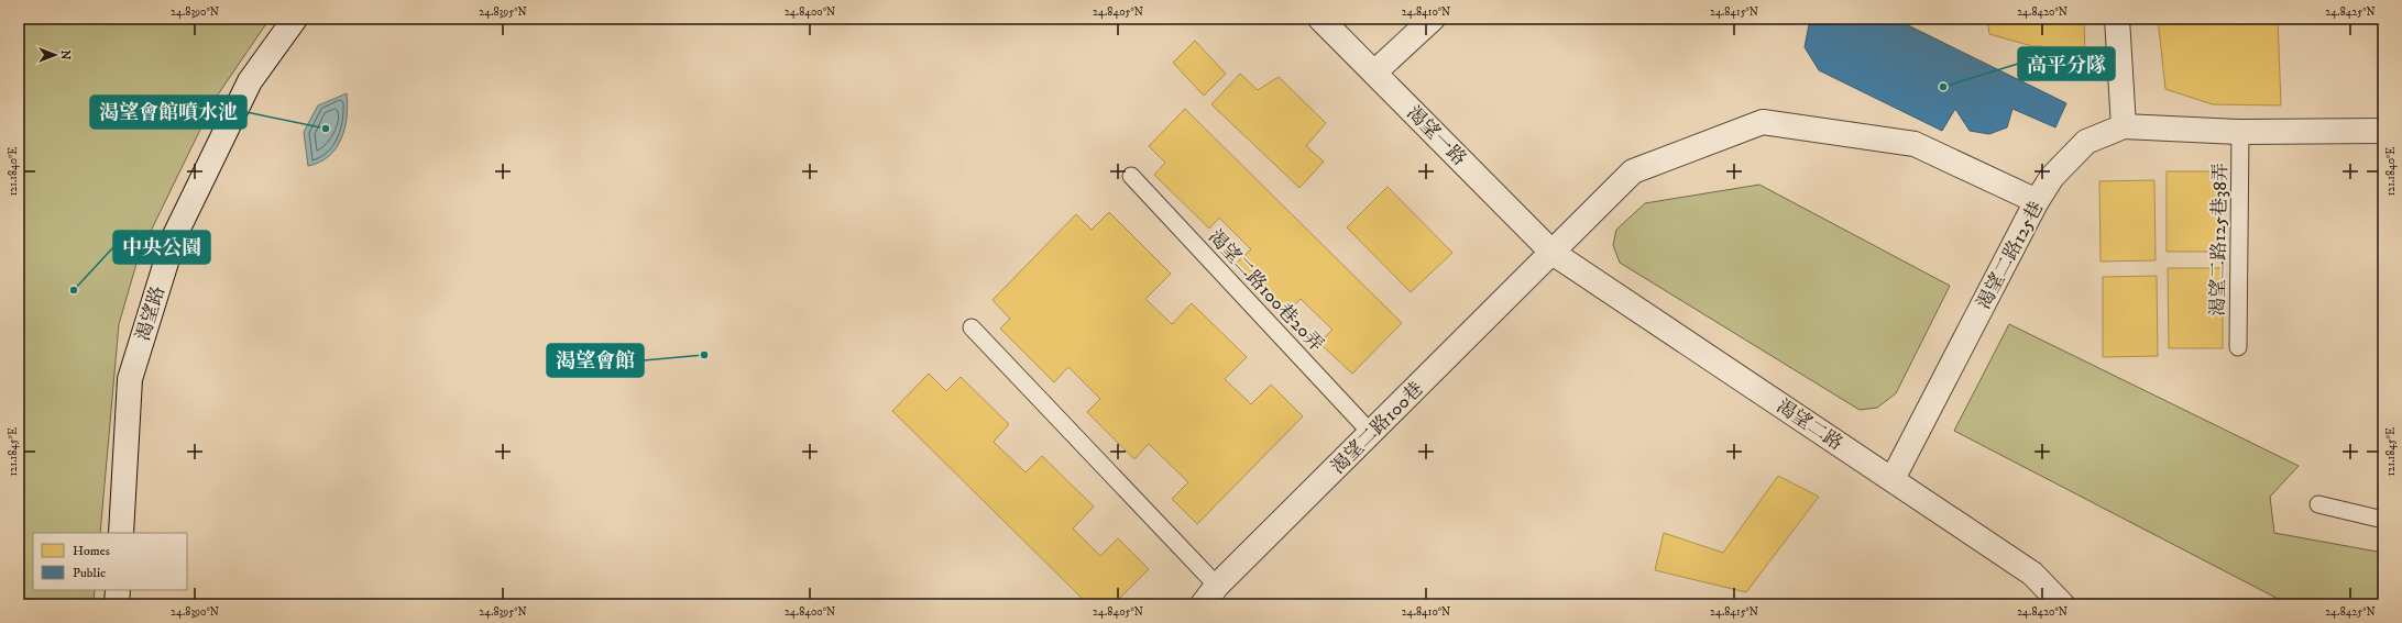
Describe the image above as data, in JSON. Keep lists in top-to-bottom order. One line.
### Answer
{"streets":{"street":["渴望一路","渴望二路125巷","渴望路","渴望二路","渴望二路100巷"],"lane":["渴望二路125巷38弄","渴望二路100巷20弄"]},"crossings":[["渴望一路","渴望二路"],["渴望一路","渴望二路100巷"],["渴望二路125巷38弄","渴望二路125巷"],["渴望二路125巷","渴望二路"],["渴望二路125巷","渴望二路100巷"],["渴望二路100巷20弄","渴望二路100巷"],["渴望二路","渴望二路100巷"]],"places":["高平分隊","渴望會館噴水池","中央公園","渴望會館"],"legend":["Homes","Public"],"north":"right","coordinates":["24.8390°N","24.8395°N","24.8400°N","24.8405°N","24.8410°N","24.8415°N","24.8420°N","24.8425°N","121.1840°E","121.1845°E"]}
